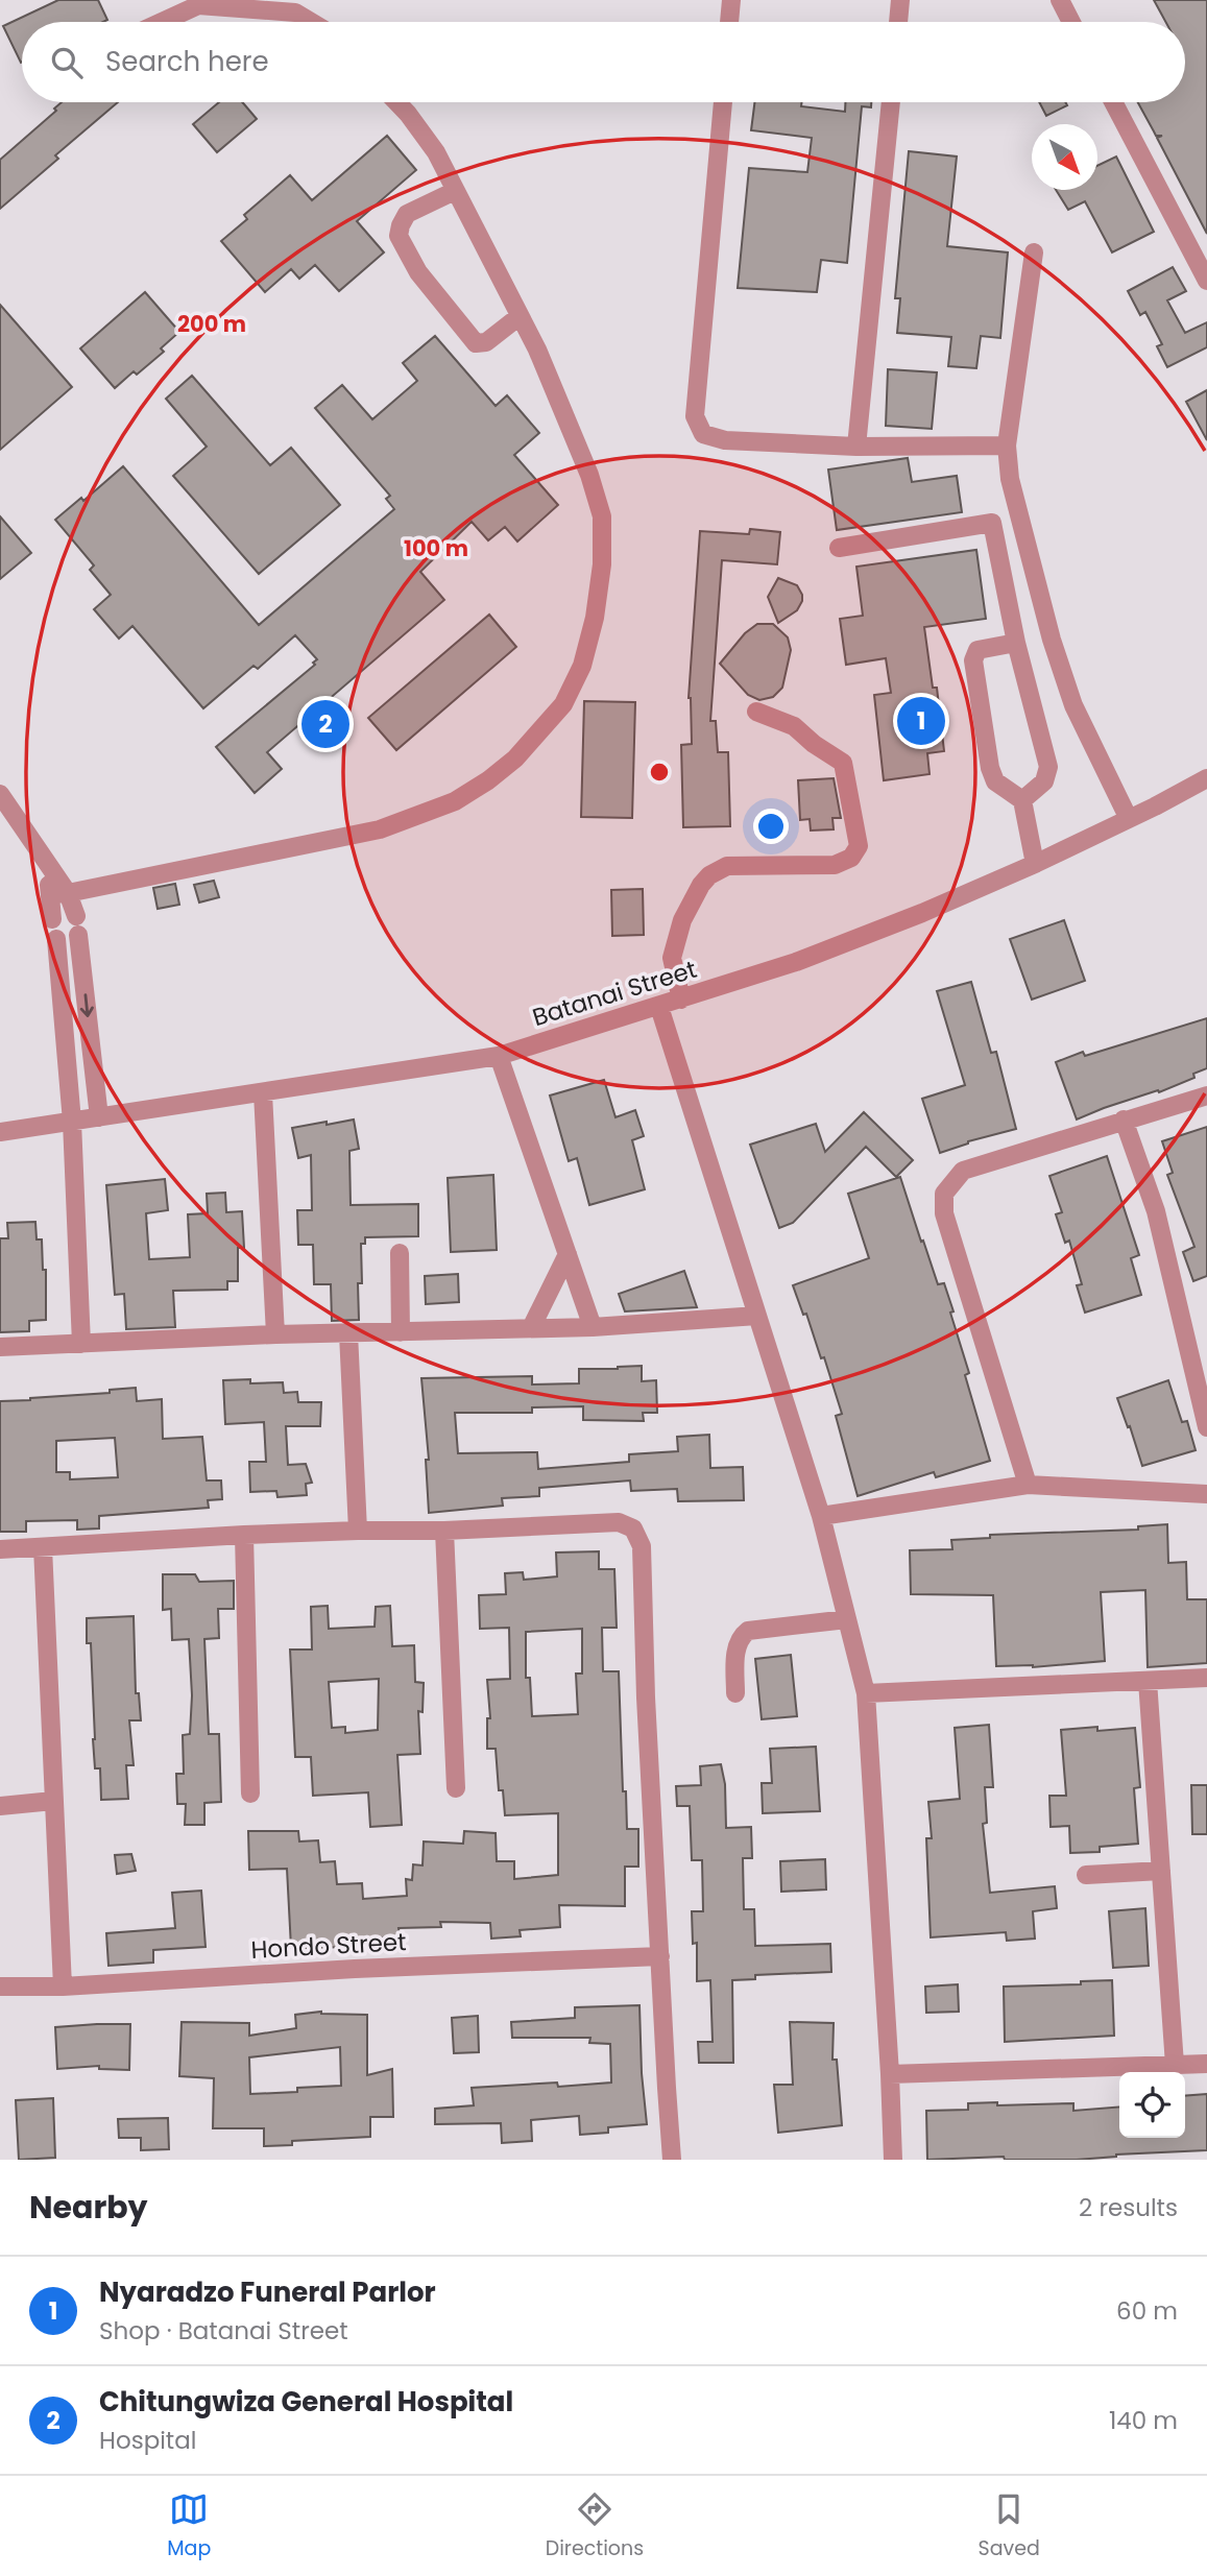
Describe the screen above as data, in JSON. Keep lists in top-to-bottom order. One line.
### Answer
{"streets":{"street":["Batanai Street","Hondo Street"]},"north":"bottom right","page":{"search":"Search here","pins":["1","2"],"heading":["Nearby","2 results"],"list":[{"mark":"1","name":"Nyaradzo Funeral Parlor","note":"Shop · Batanai Street","value":"60 m"},{"mark":"2","name":"Chitungwiza General Hospital","note":"Hospital","value":"140 m"}],"nav":["Map","Directions","Saved"]},"rings":["200 m","100 m"]}
